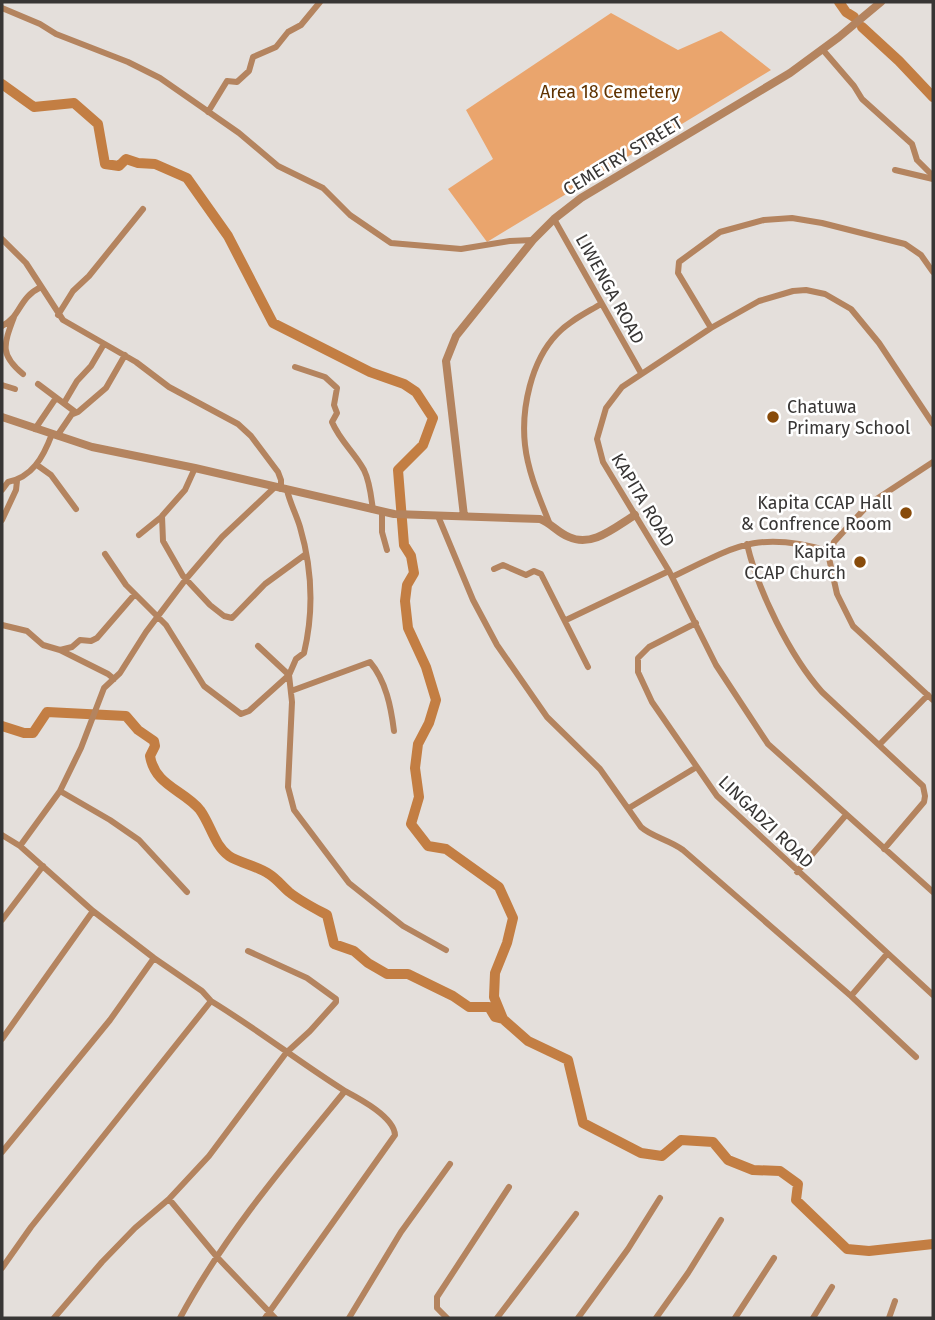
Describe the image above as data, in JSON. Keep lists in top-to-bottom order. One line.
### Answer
{"streets":{"street":["CEMETRY STREET","LIWENGA ROAD","KAPITA ROAD","LINGADZI ROAD"]},"crossings":[["CEMETRY STREET","LIWENGA ROAD"],["LIWENGA ROAD","KAPITA ROAD"],["KAPITA ROAD","LINGADZI ROAD"]],"parks":["Area 18 Cemetery"],"places":["Chatuwa Primary School","Kapita CCAP Hall & Confrence Room","Kapita CCAP Church"]}
